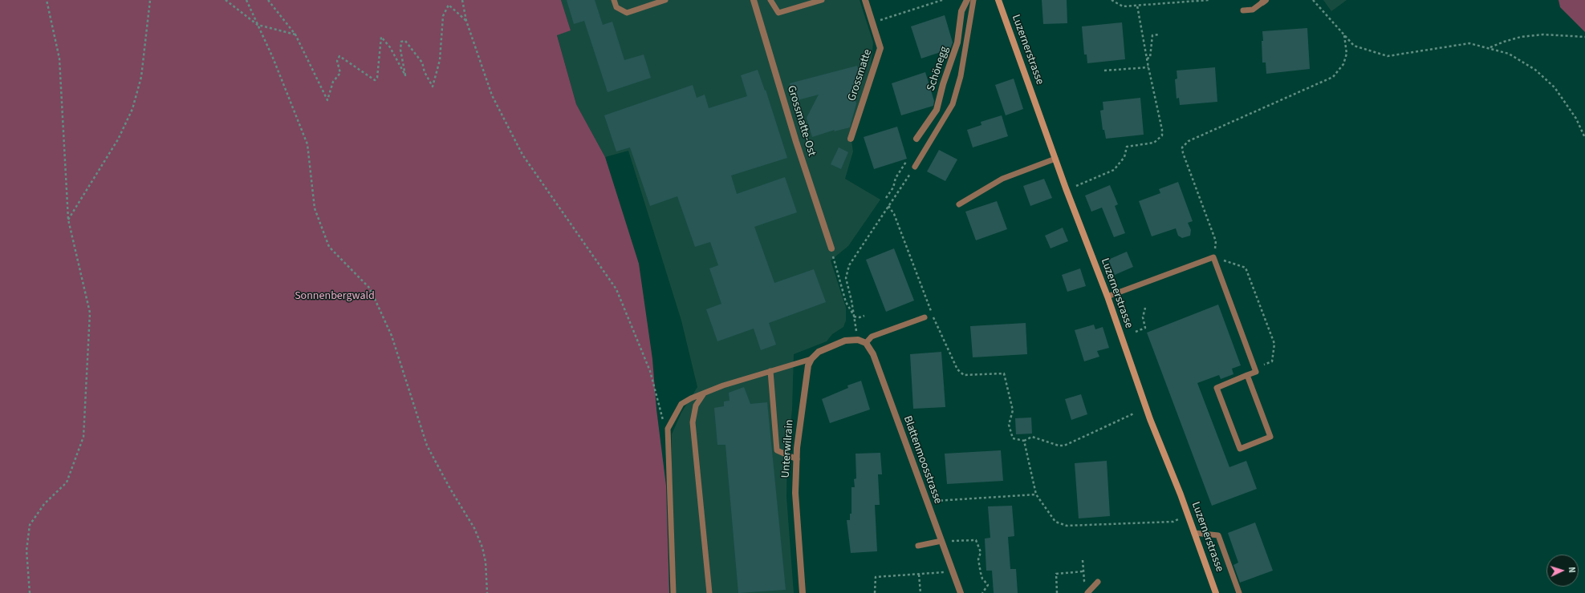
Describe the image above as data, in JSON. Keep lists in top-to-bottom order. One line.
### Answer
{"streets":{"main road":["Luzernerstrasse"],"street":["Schönegg","Grossmatte","Grossmatte-Ost","Unterwilrain","Blattenmoosstrasse"]},"parks":["Sonnenbergwald"],"north":"right"}
